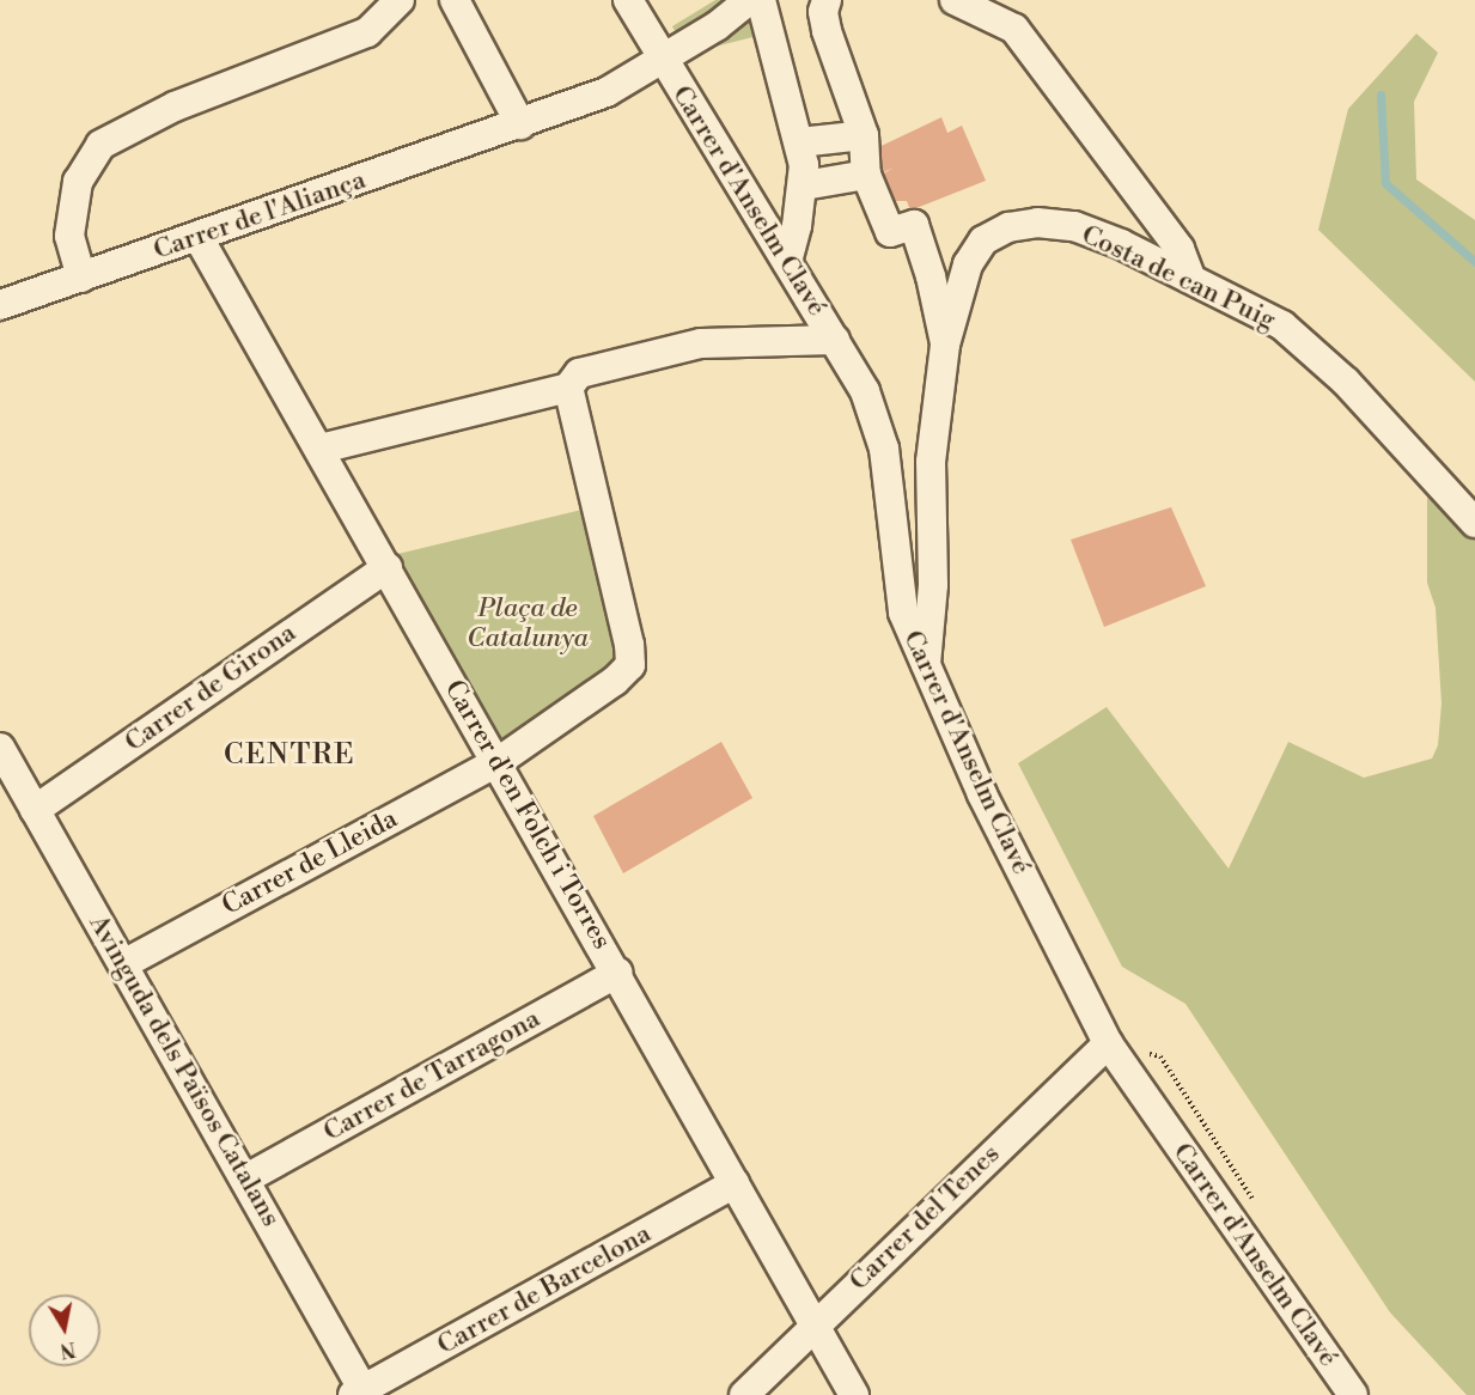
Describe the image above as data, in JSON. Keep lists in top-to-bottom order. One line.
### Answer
{"streets":{"street":["Carrer d'Anselm Clavé","Carrer de l'Aliança","Costa de can Puig","Carrer de Girona","Carrer d'en Folch i Torres","Carrer de Lleida","Avinguda dels Països Catalans","Carrer de Tarragona","Carrer del Tenes","Carrer de Barcelona"]},"crossings":[["Carrer d'Anselm Clavé","Carrer de l'Aliança"],["Carrer d'Anselm Clavé","Costa de can Puig"],["Carrer d'Anselm Clavé","Carrer del Tenes"],["Carrer de l'Aliança","Carrer d'en Folch i Torres"],["Carrer de Girona","Carrer d'en Folch i Torres"],["Carrer de Girona","Avinguda dels Països Catalans"],["Carrer d'en Folch i Torres","Carrer de Lleida"],["Carrer d'en Folch i Torres","Carrer de Tarragona"],["Carrer d'en Folch i Torres","Carrer del Tenes"],["Carrer d'en Folch i Torres","Carrer de Barcelona"],["Carrer de Lleida","Avinguda dels Països Catalans"],["Avinguda dels Països Catalans","Carrer de Tarragona"],["Avinguda dels Països Catalans","Carrer de Barcelona"]],"districts":["CENTRE"],"parks":["Plaça de Catalunya"],"north":"bottom"}
